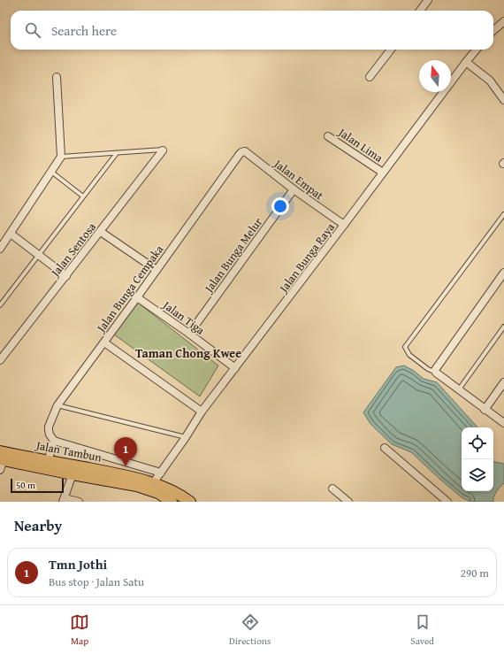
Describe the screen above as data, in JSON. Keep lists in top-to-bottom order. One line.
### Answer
{"streets":{"main road":["Jalan Tambun"],"street":["Jalan Lima","Jalan Empat","Jalan Sentosa","Jalan Bunga Melur","Jalan Bunga Raya","Jalan Bunga Cempaka","Jalan Tiga"]},"crossings":[["Jalan Lima","Jalan Bunga Raya"],["Jalan Empat","Jalan Bunga Melur"],["Jalan Empat","Jalan Bunga Raya"],["Jalan Empat","Jalan Bunga Cempaka"],["Jalan Bunga Melur","Jalan Tiga"],["Jalan Bunga Raya","Jalan Tiga"],["Jalan Bunga Raya","Jalan Tambun"],["Jalan Bunga Cempaka","Jalan Tiga"]],"districts":["Taman Chong Kwee"],"scale_bar":"50 m","north":"top","page":{"search":"Search here","pins":"1","scale":"50 m","heading":"Nearby","list":[{"mark":"1","name":"Tmn Jothi","note":"Bus stop · Jalan Satu","value":"290 m"}],"nav":["Map","Directions","Saved"]}}
